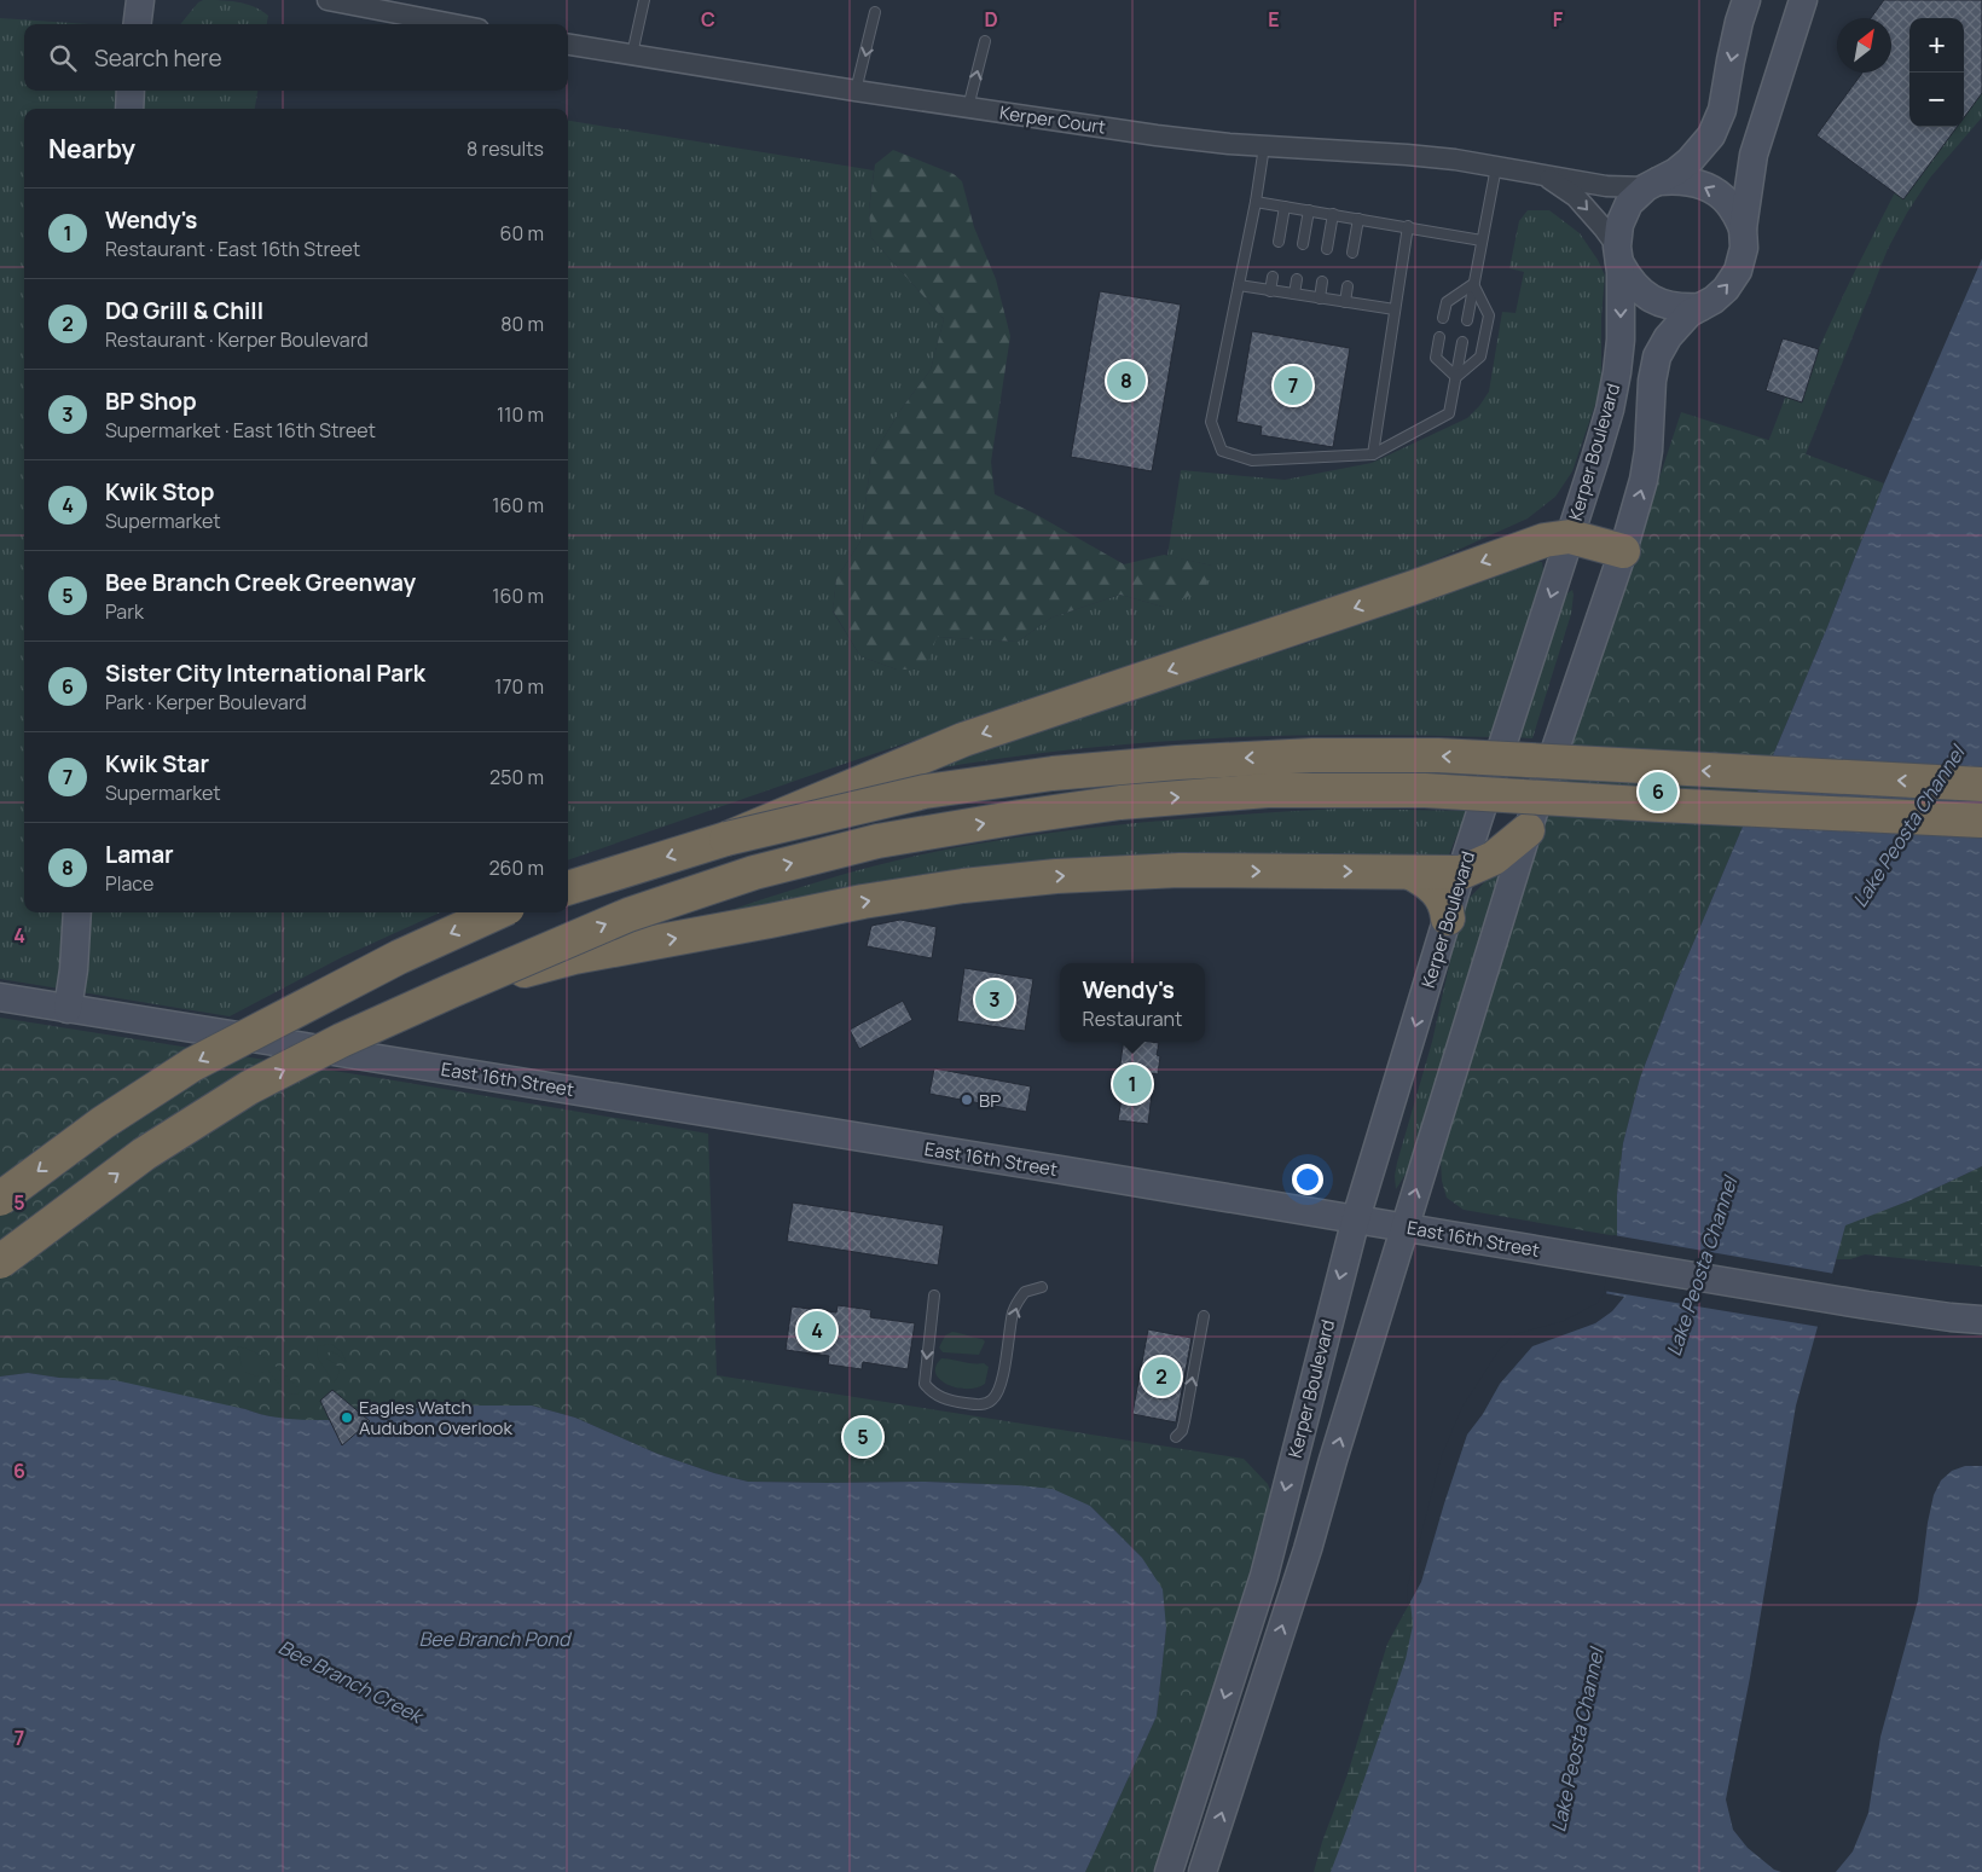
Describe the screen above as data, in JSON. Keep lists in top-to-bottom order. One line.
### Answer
{"streets":{"main road":["Kerper Boulevard","East 16th Street"],"street":["Kerper Court"]},"crossings":[["Kerper Court","Kerper Boulevard"],["Kerper Boulevard","East 16th Street"]],"water":["Lake Peosta Channel","Bee Branch Pond","Bee Branch Creek"],"places":["BP","Eagles Watch Audubon Overlook"],"north":"top right","page":{"map_buttons":["+","−"],"search":"Search here","heading":["Nearby","8 results"],"list":[{"mark":"1","name":"Wendy's","note":"Restaurant · East 16th Street","value":"60 m"},{"mark":"2","name":"DQ Grill & Chill","note":"Restaurant · Kerper Boulevard","value":"80 m"},{"mark":"3","name":"BP Shop","note":"Supermarket · East 16th Street","value":"110 m"},{"mark":"4","name":"Kwik Stop","note":"Supermarket","value":"160 m"},{"mark":"5","name":"Bee Branch Creek Greenway","note":"Park","value":"160 m"},{"mark":"6","name":"Sister City International Park","note":"Park · Kerper Boulevard","value":"170 m"},{"mark":"7","name":"Kwik Star","note":"Supermarket","value":"250 m"},{"mark":"8","name":"Lamar","note":"Place","value":"260 m"}],"pins":["8","7","6","3","1","4","2","5"],"popup":["Wendy's","Restaurant"]},"grid":{"columns":["C","D","E","F"],"rows":["4","5","6","7"]}}
